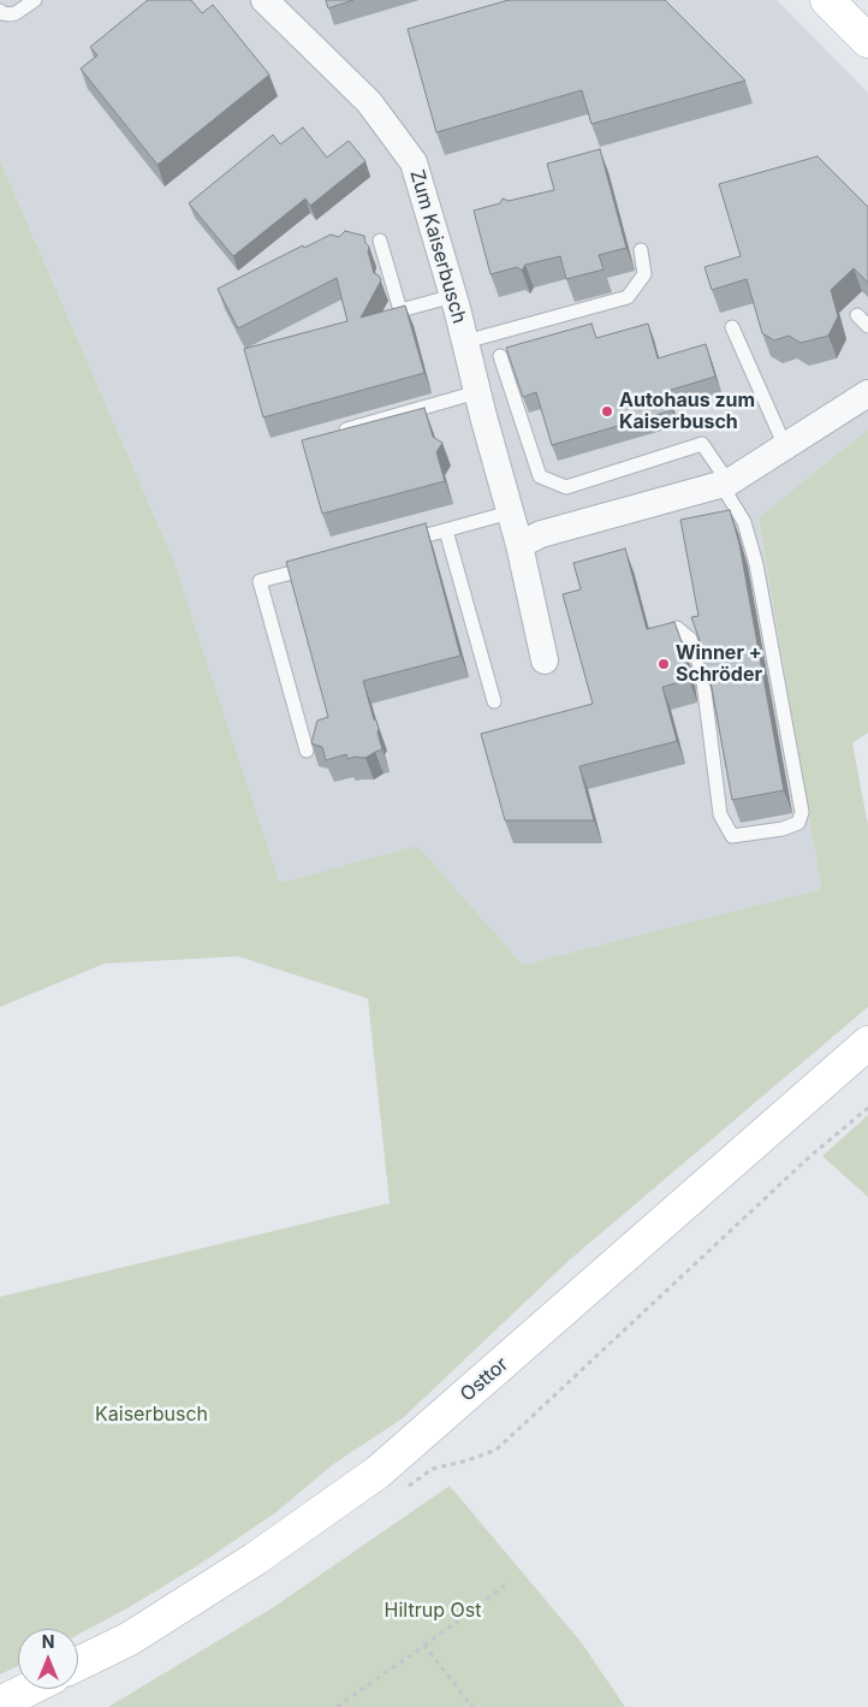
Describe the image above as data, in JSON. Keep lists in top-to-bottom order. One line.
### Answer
{"streets":{"main road":["Osttor"],"street":["Zum Kaiserbusch"]},"parks":["Kaiserbusch","Hiltrup Ost"],"places":["Autohaus zum Kaiserbusch","Winner + Schröder"],"north":"top"}
